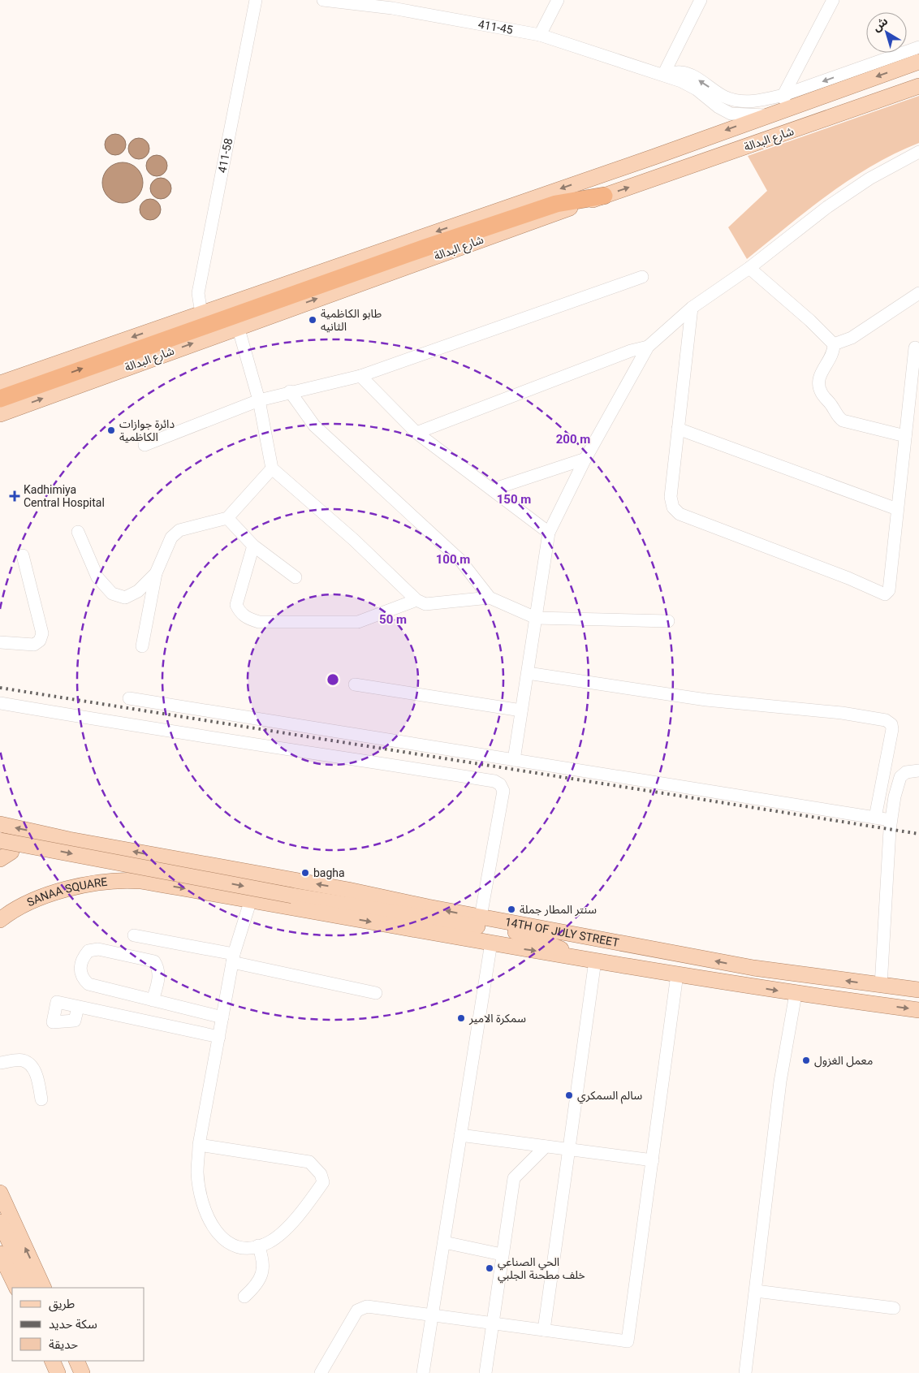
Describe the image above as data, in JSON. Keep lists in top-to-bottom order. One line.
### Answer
{"streets":{"main road":["شارع البدالة","SANAA SQUARE","14TH OF JULY STREET"],"street":["411-45","411-58"]},"crossings":[["411-45","شارع البدالة"],["شارع البدالة","411-58"],["SANAA SQUARE","14TH OF JULY STREET"]],"places":{"other":["طابو الكاظمية الثانيه","دائرة جوازات الكاظمية","bagha","سنتر المطار جملة","سمكرة الامير","معمل الغزول","سالم السمكري","الحي الصناعي خلف مطحنة الجلبي"],"health":["Kadhimiya Central Hospital"]},"legend":["طريق","سكة حديد","حديقة"],"north":"top left","rings":["200 m","150 m","100 m","50 m"]}
